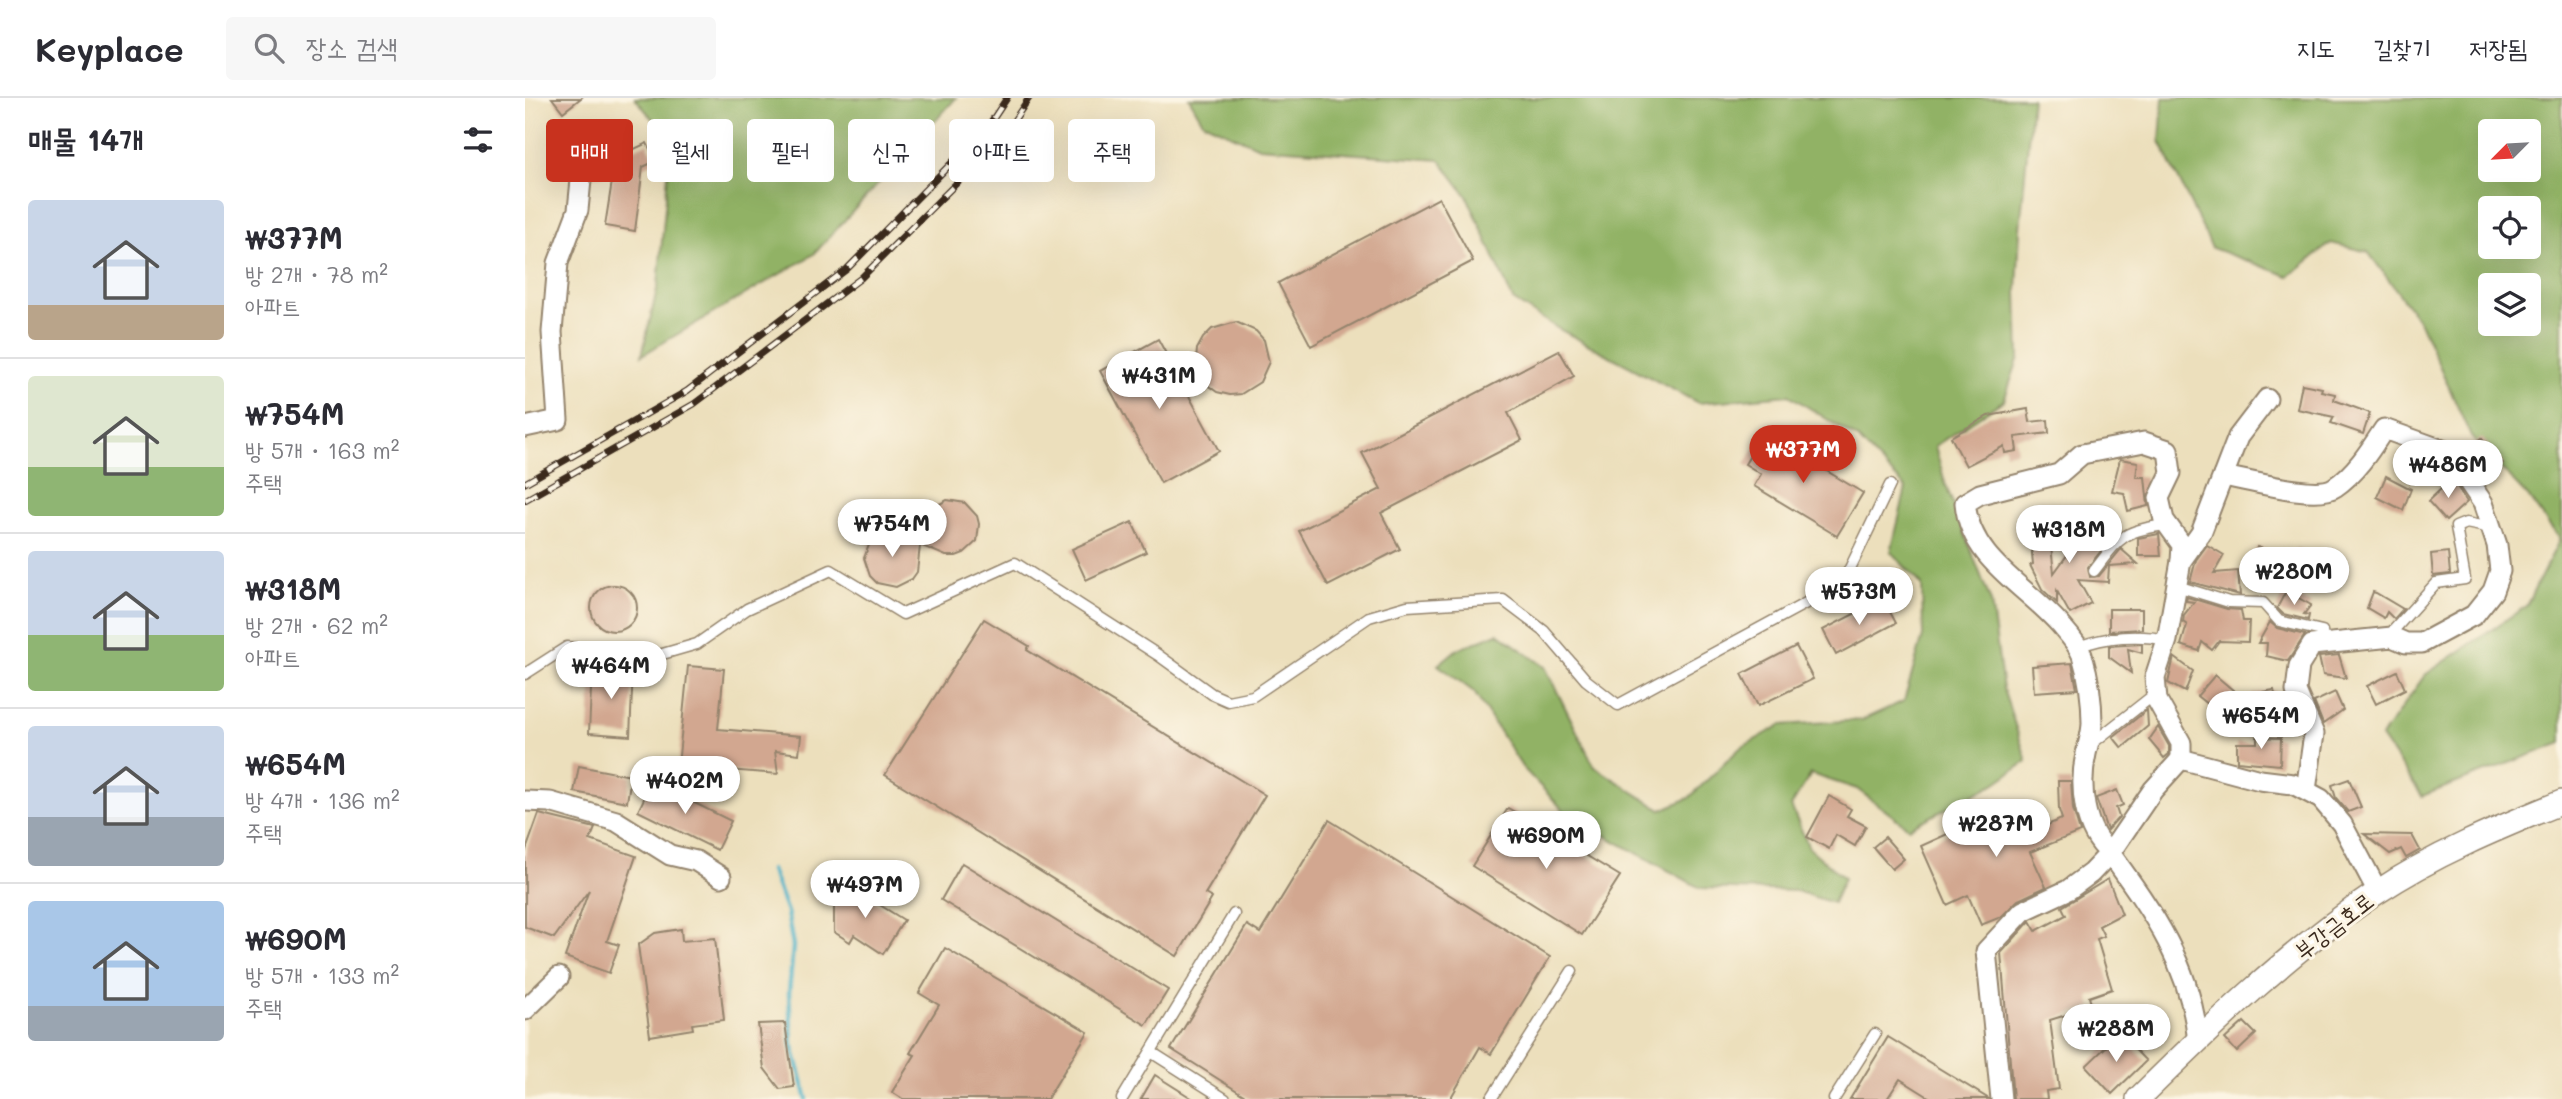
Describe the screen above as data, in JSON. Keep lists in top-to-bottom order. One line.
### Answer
{"streets":{"street":["부강금호로"]},"north":"bottom left","page":{"header":"Keyplace","search":"장소 검색","nav":["지도","길찾기","저장됨"],"heading":"매물 14개","chip":["매매","월세","필터","신규","아파트","주택"],"list":[{"name":"₩377M","note":"방 2개 · 78 m² · 아파트"},{"name":"₩754M","note":"방 5개 · 163 m² · 주택"},{"name":"₩318M","note":"방 2개 · 62 m² · 아파트"},{"name":"₩654M","note":"방 4개 · 136 m² · 주택"},{"name":"₩690M","note":"방 5개 · 133 m² · 주택"}],"price":["₩431M","₩377M","₩486M","₩754M","₩318M","₩280M","₩573M","₩464M","₩654M","₩402M","₩287M","₩690M","₩497M","₩288M"]}}
